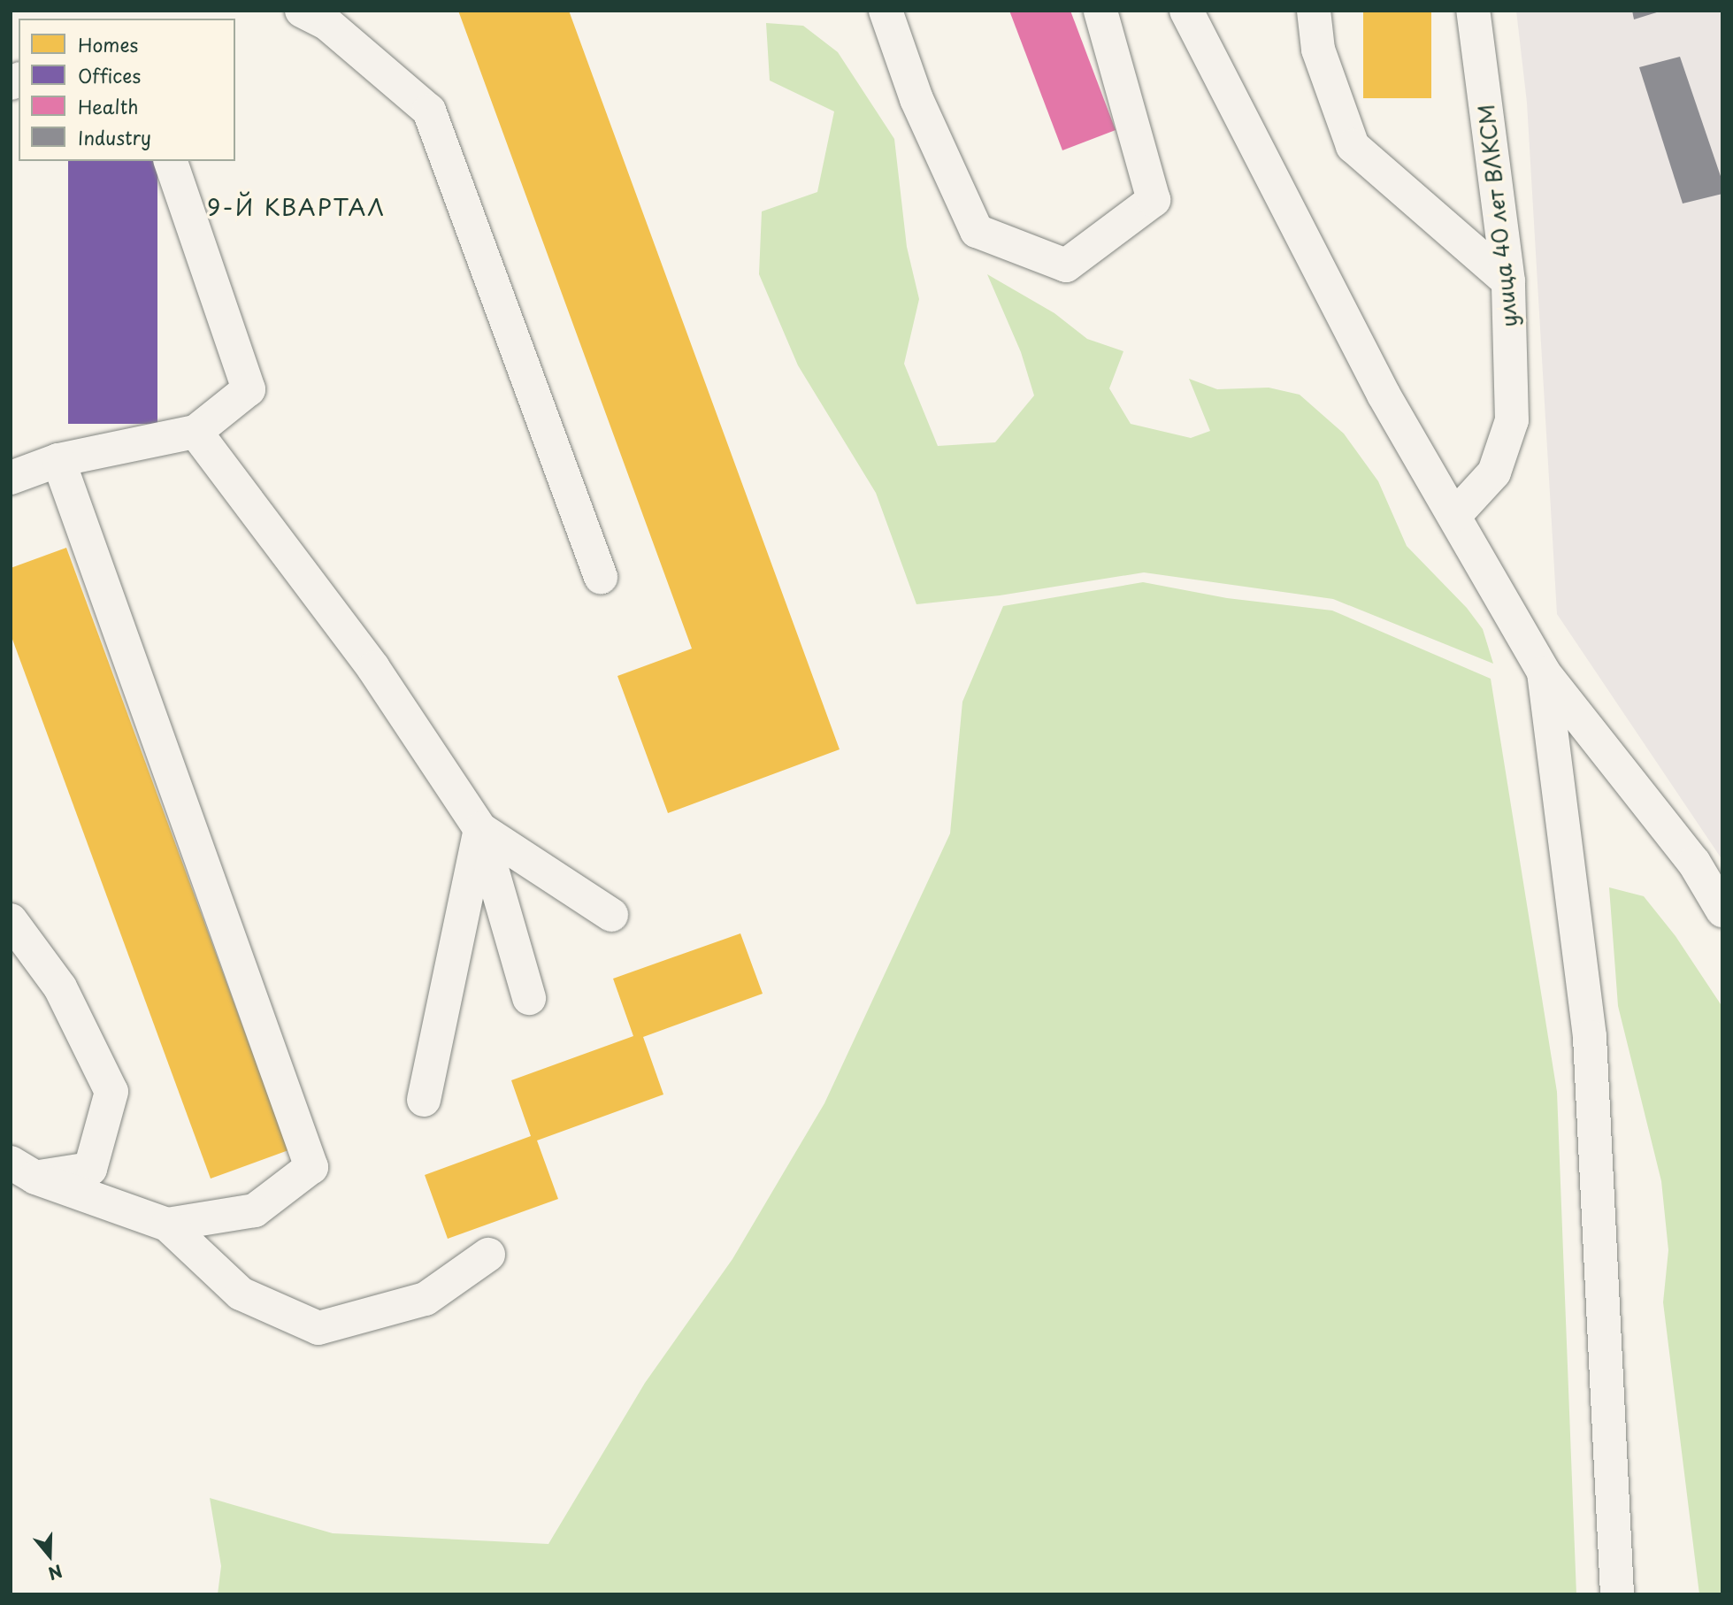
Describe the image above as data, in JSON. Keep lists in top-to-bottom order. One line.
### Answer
{"streets":{"street":["улица 40 лет ВЛКСМ"]},"districts":["9-Й КВАРТАЛ"],"legend":["Homes","Offices","Health","Industry"],"north":"bottom"}
